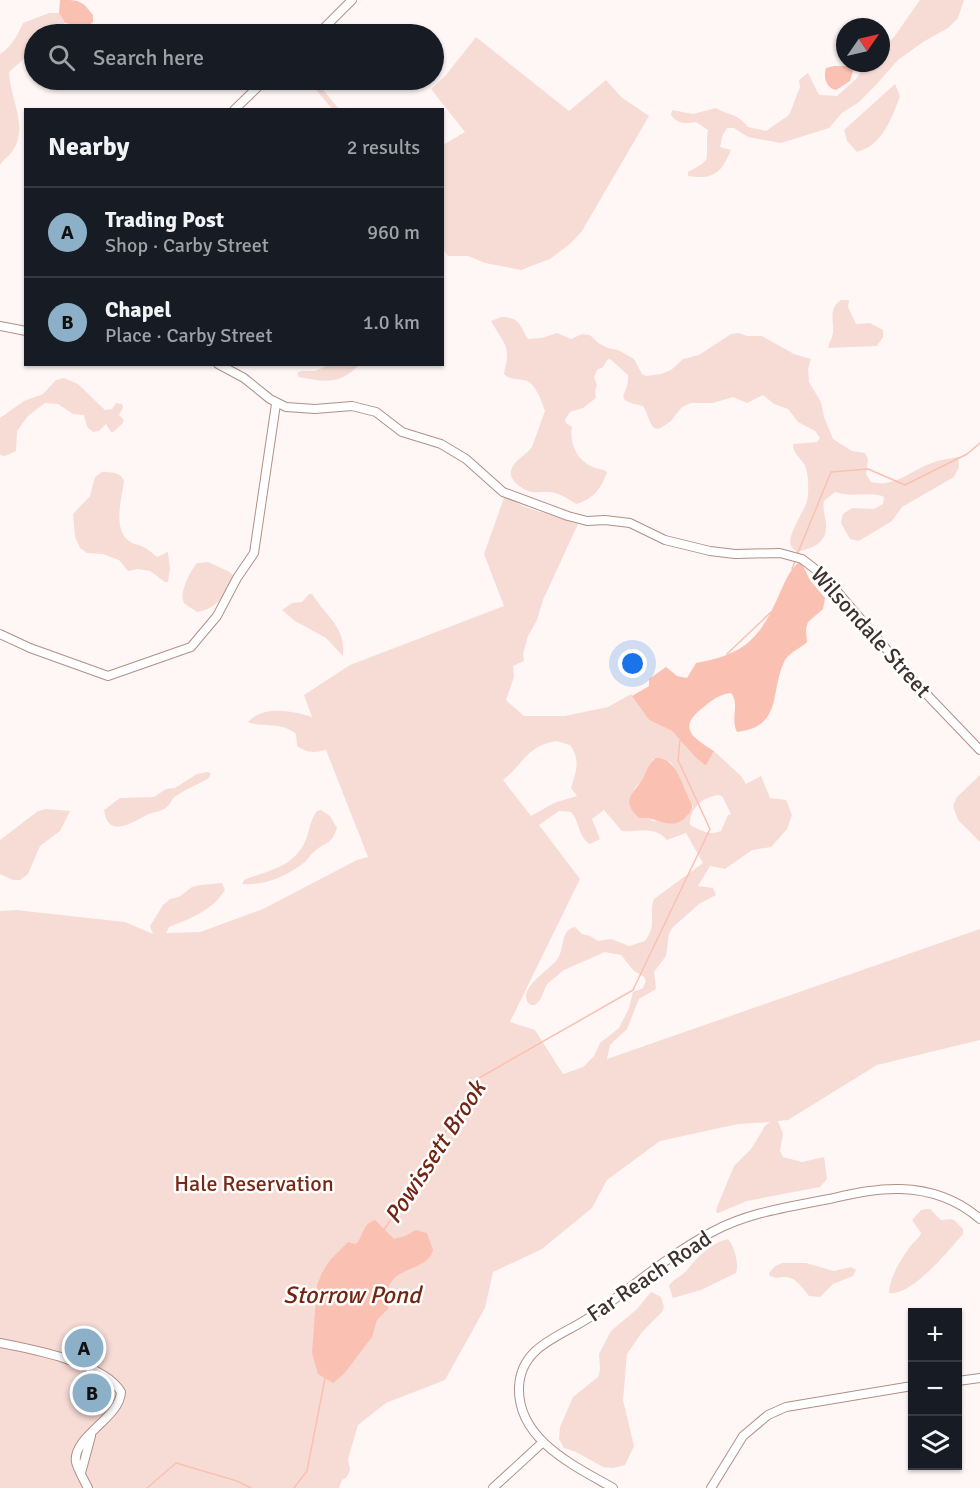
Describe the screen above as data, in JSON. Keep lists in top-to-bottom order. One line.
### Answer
{"streets":{"street":["Wilsondale Street","Far Reach Road"]},"water":["Powissett Brook","Storrow Pond"],"parks":["Hale Reservation"],"north":"top right","page":{"search":"Search here","heading":["Nearby","2 results"],"list":[{"mark":"A","name":"Trading Post","note":"Shop · Carby Street","value":"960 m"},{"mark":"B","name":"Chapel","note":"Place · Carby Street","value":"1.0 km"}],"map_buttons":["+","−"],"pins":["A","B"]}}
